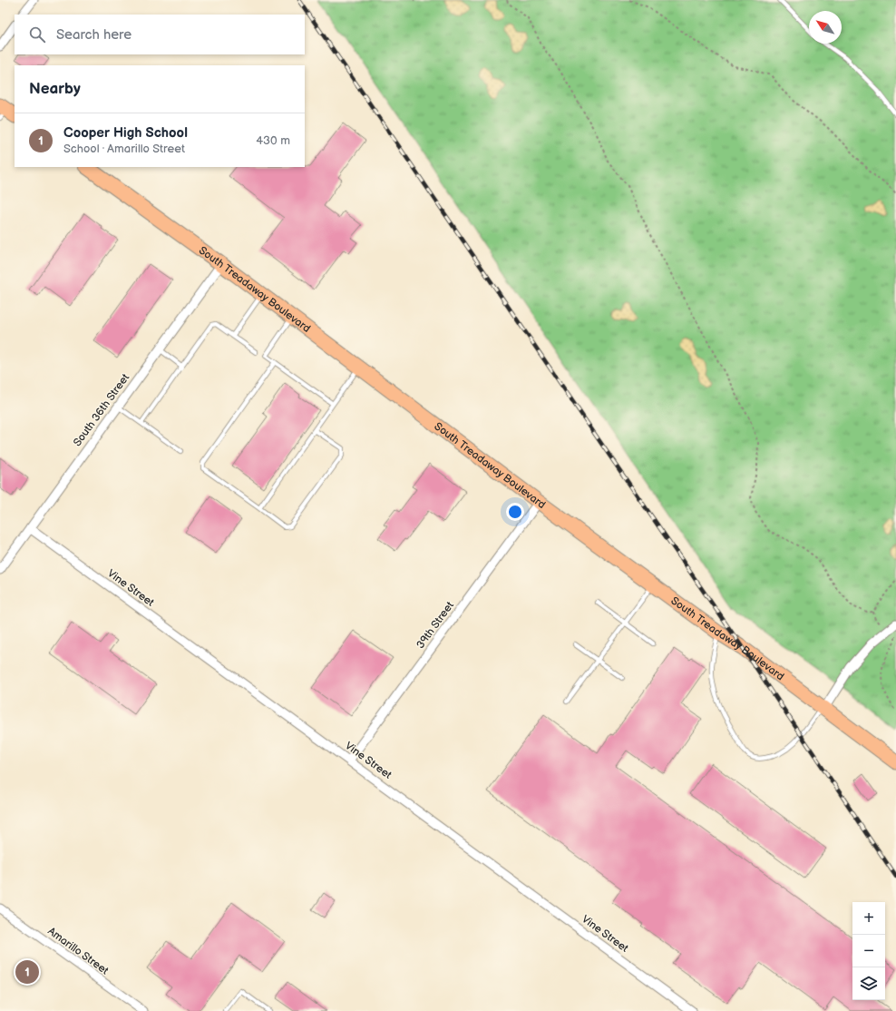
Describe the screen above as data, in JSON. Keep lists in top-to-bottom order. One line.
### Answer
{"streets":{"main road":["South Treadaway Boulevard"],"street":["South 36th Street","Vine Street","39th Street","Amarillo Street"]},"crossings":[["South Treadaway Boulevard","South 36th Street"],["South Treadaway Boulevard","39th Street"],["South 36th Street","Vine Street"],["Vine Street","39th Street"]],"north":"top left","page":{"search":"Search here","heading":"Nearby","list":[{"mark":"1","name":"Cooper High School","note":"School · Amarillo Street","value":"430 m"}],"map_buttons":["+","−"],"pins":"1"}}
